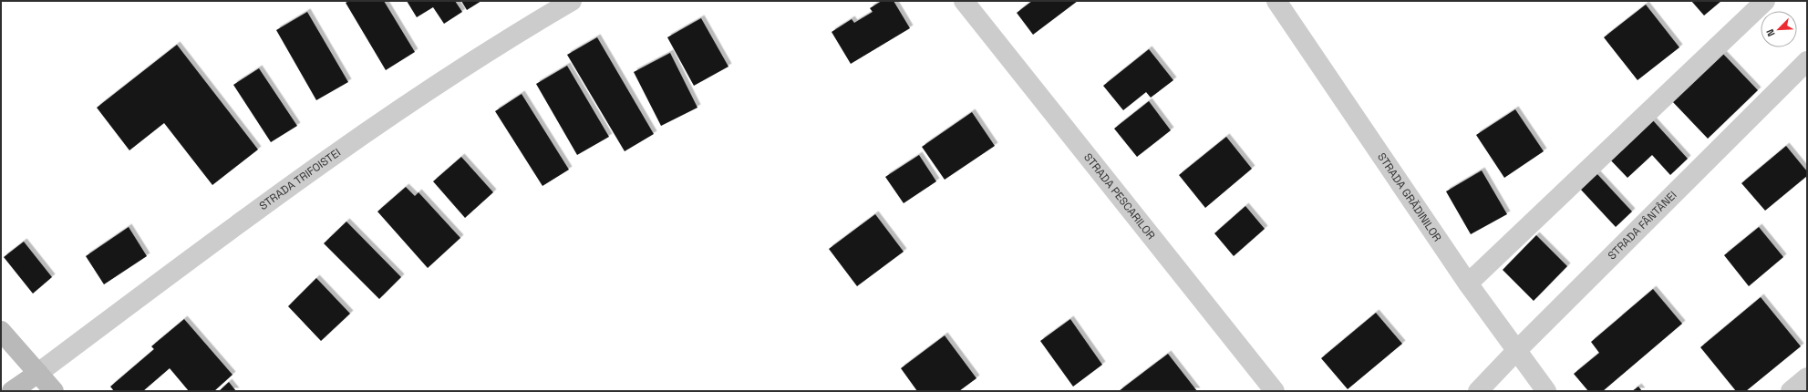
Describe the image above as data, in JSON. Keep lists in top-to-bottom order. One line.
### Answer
{"streets":{"street":["STRADA TRIFOISTEI","STRADA PESCARILOR","STRADA GRĂDINILOR","STRADA FÂNTÂNEI"]},"crossings":[["STRADA GRĂDINILOR","STRADA FÂNTÂNEI"]],"north":"bottom left"}
